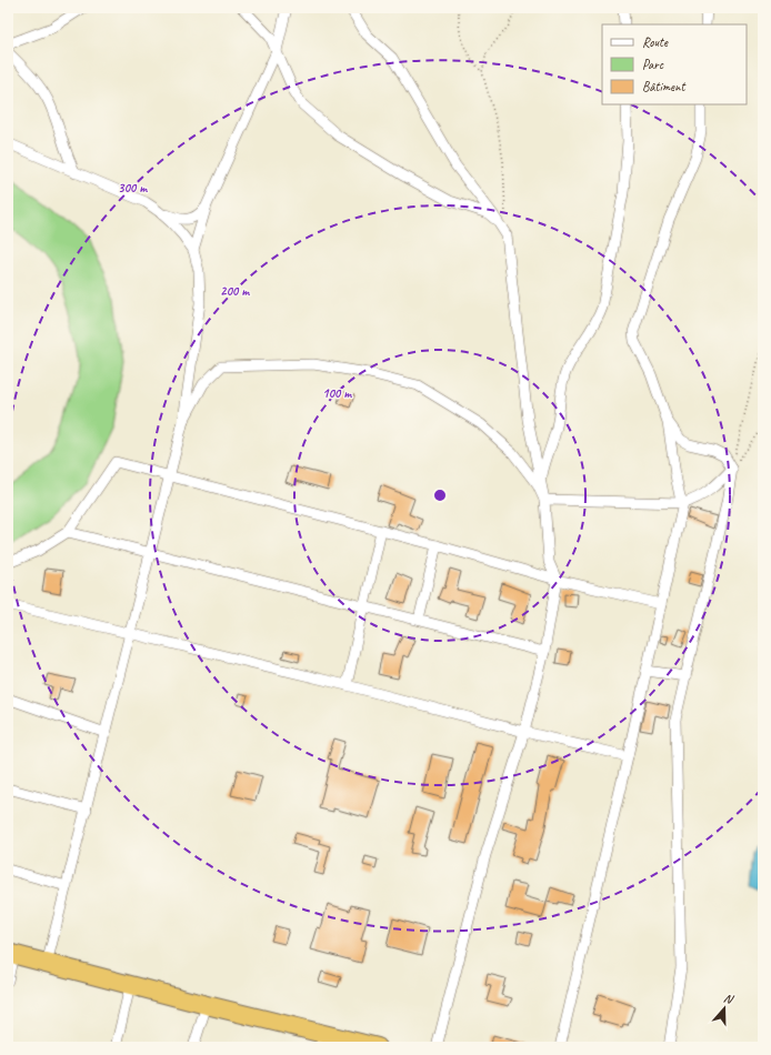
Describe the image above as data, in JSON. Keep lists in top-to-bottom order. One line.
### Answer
{"legend":["Route","Parc","Bâtiment"],"north":"top","rings":["300 m","200 m","100 m"]}
